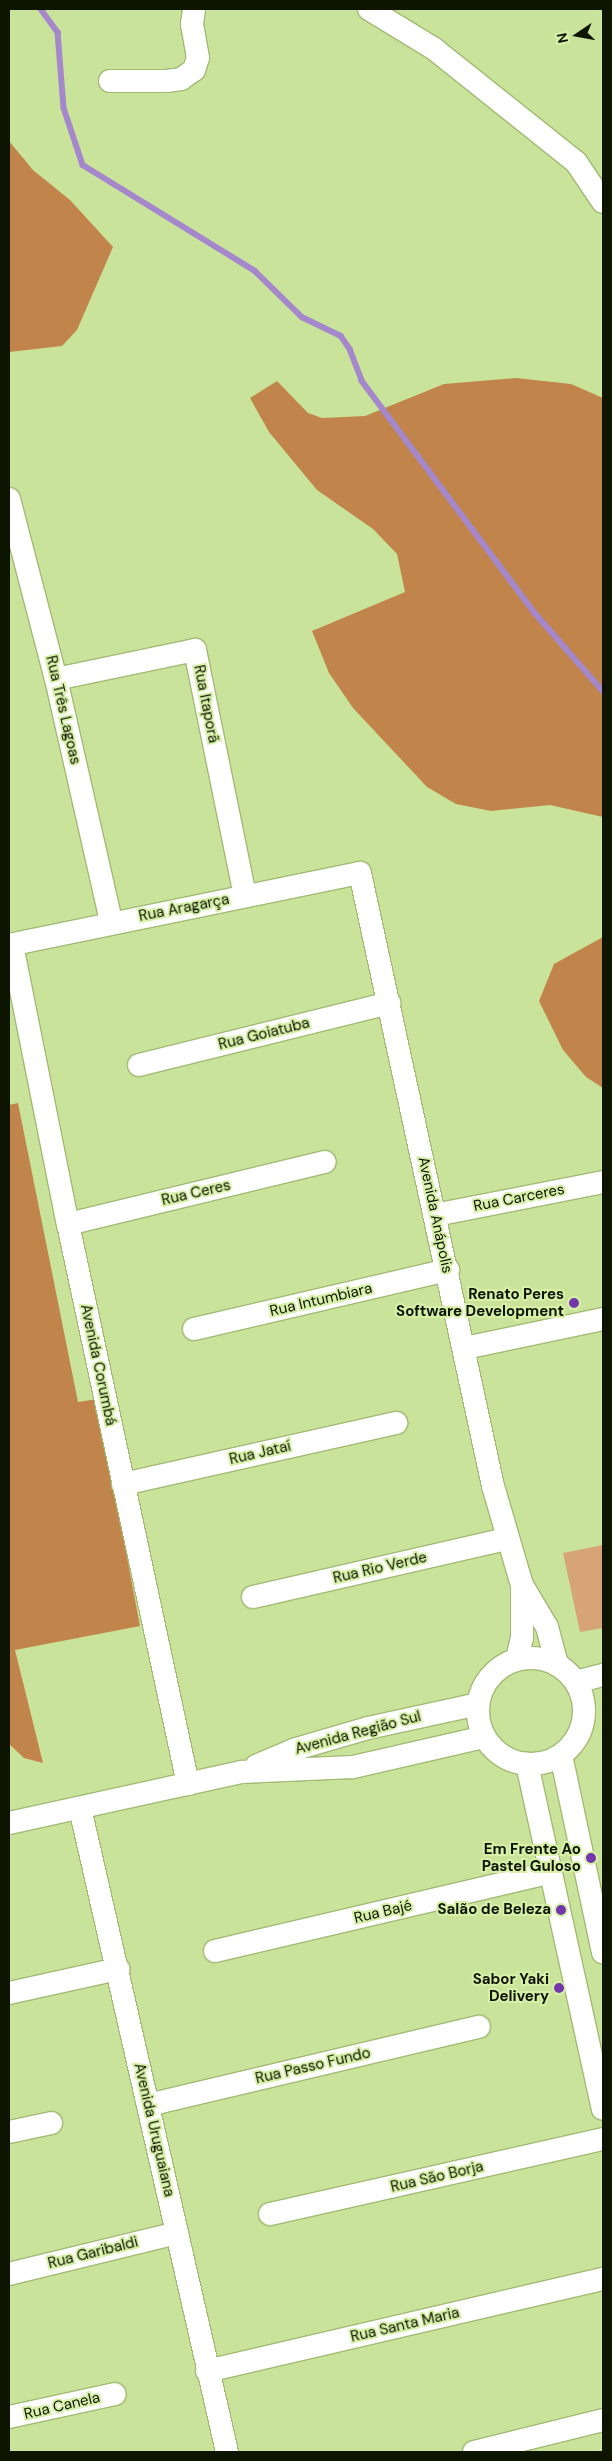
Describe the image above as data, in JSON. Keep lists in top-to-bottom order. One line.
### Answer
{"streets":{"street":["Rua Itaporã","Rua Três Lagoas","Rua Aragarça","Rua Goiatuba","Rua Ceres","Rua Carceres","Avenida Anápolis","Rua Intumbiara","Avenida Corumbá","Rua Jataí","Rua Rio Verde","Avenida Região Sul","Rua Bajé","Rua Passo Fundo","Avenida Uruguaiana","Rua São Borja","Rua Garibaldi","Rua Santa Maria","Rua Canela"]},"crossings":[["Rua Itaporã","Rua Três Lagoas"],["Rua Itaporã","Rua Aragarça"],["Rua Três Lagoas","Rua Aragarça"],["Rua Aragarça","Avenida Anápolis"],["Rua Aragarça","Avenida Corumbá"],["Rua Goiatuba","Avenida Anápolis"],["Rua Ceres","Avenida Corumbá"],["Rua Carceres","Avenida Anápolis"],["Avenida Anápolis","Rua Intumbiara"],["Avenida Anápolis","Rua Rio Verde"],["Avenida Anápolis","Avenida Região Sul"],["Avenida Corumbá","Rua Jataí"],["Avenida Corumbá","Avenida Região Sul"],["Avenida Região Sul","Avenida Uruguaiana"],["Rua Passo Fundo","Avenida Uruguaiana"],["Avenida Uruguaiana","Rua Garibaldi"],["Avenida Uruguaiana","Rua Santa Maria"]],"places":["Renato Peres Software Development","Em Frente Ao Pastel Guloso","Salão de Beleza","Sabor Yaki Delivery"],"north":"left"}
